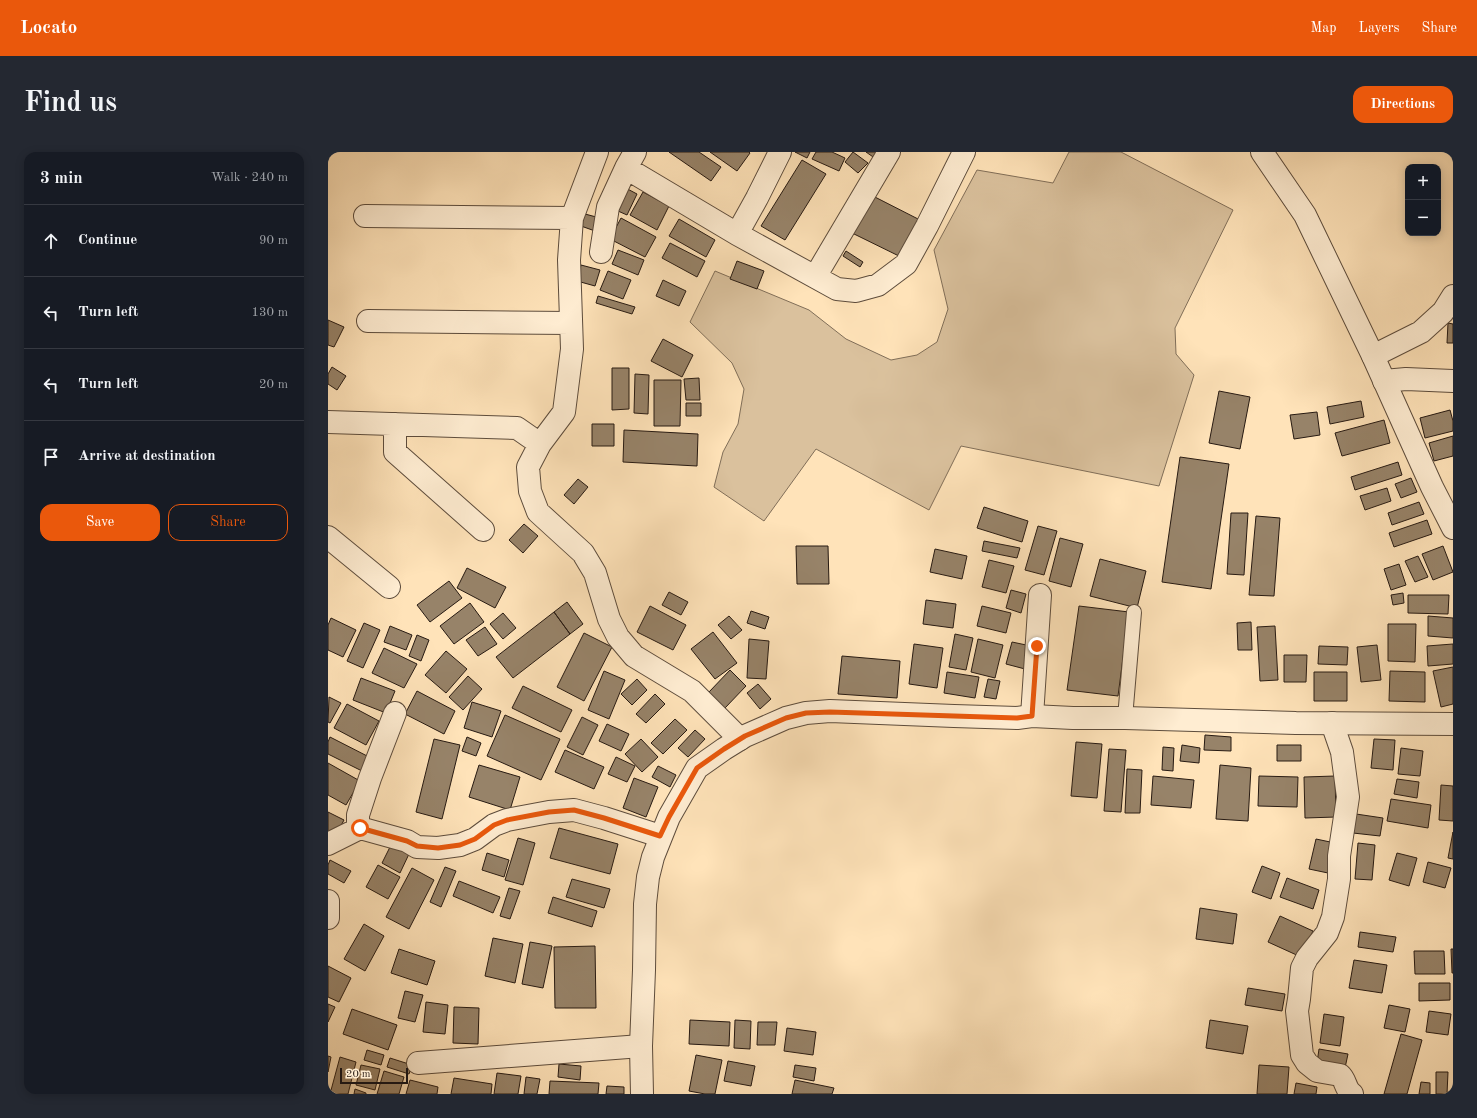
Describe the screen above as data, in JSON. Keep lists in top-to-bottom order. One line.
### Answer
{"scale_bar":"20 m","page":{"header":"Locato","nav":["Map","Layers","Share"],"buttons":["Directions",["Save","Share"]],"title":"Find us","heading":["3 min","Walk · 240 m"],"map_buttons":["+","−"],"list":[["Continue","90 m"],["Turn left","130 m"],["Turn left","20 m"],"Arrive at destination"],"scale":"20 m"}}
